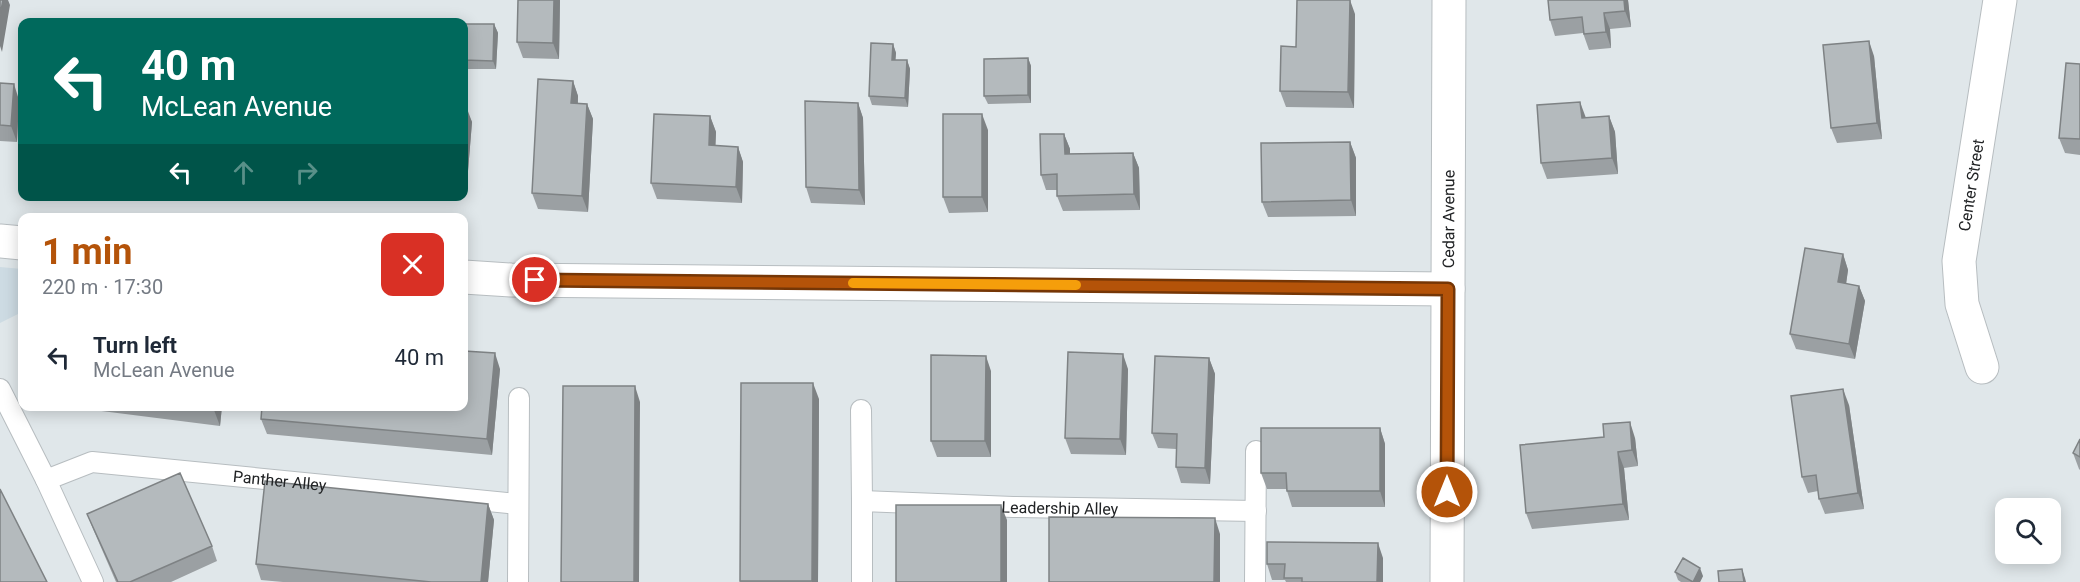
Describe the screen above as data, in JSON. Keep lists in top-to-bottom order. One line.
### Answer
{"streets":{"street":["Center Street","Cedar Avenue"],"lane":["Panther Alley","Leadership Alley"]},"page":{"turn":["40 m","McLean Avenue"],"heading":["1 min","220 m · 17:30"],"list":[{"name":"Turn left","note":"McLean Avenue","value":"40 m"}]}}
